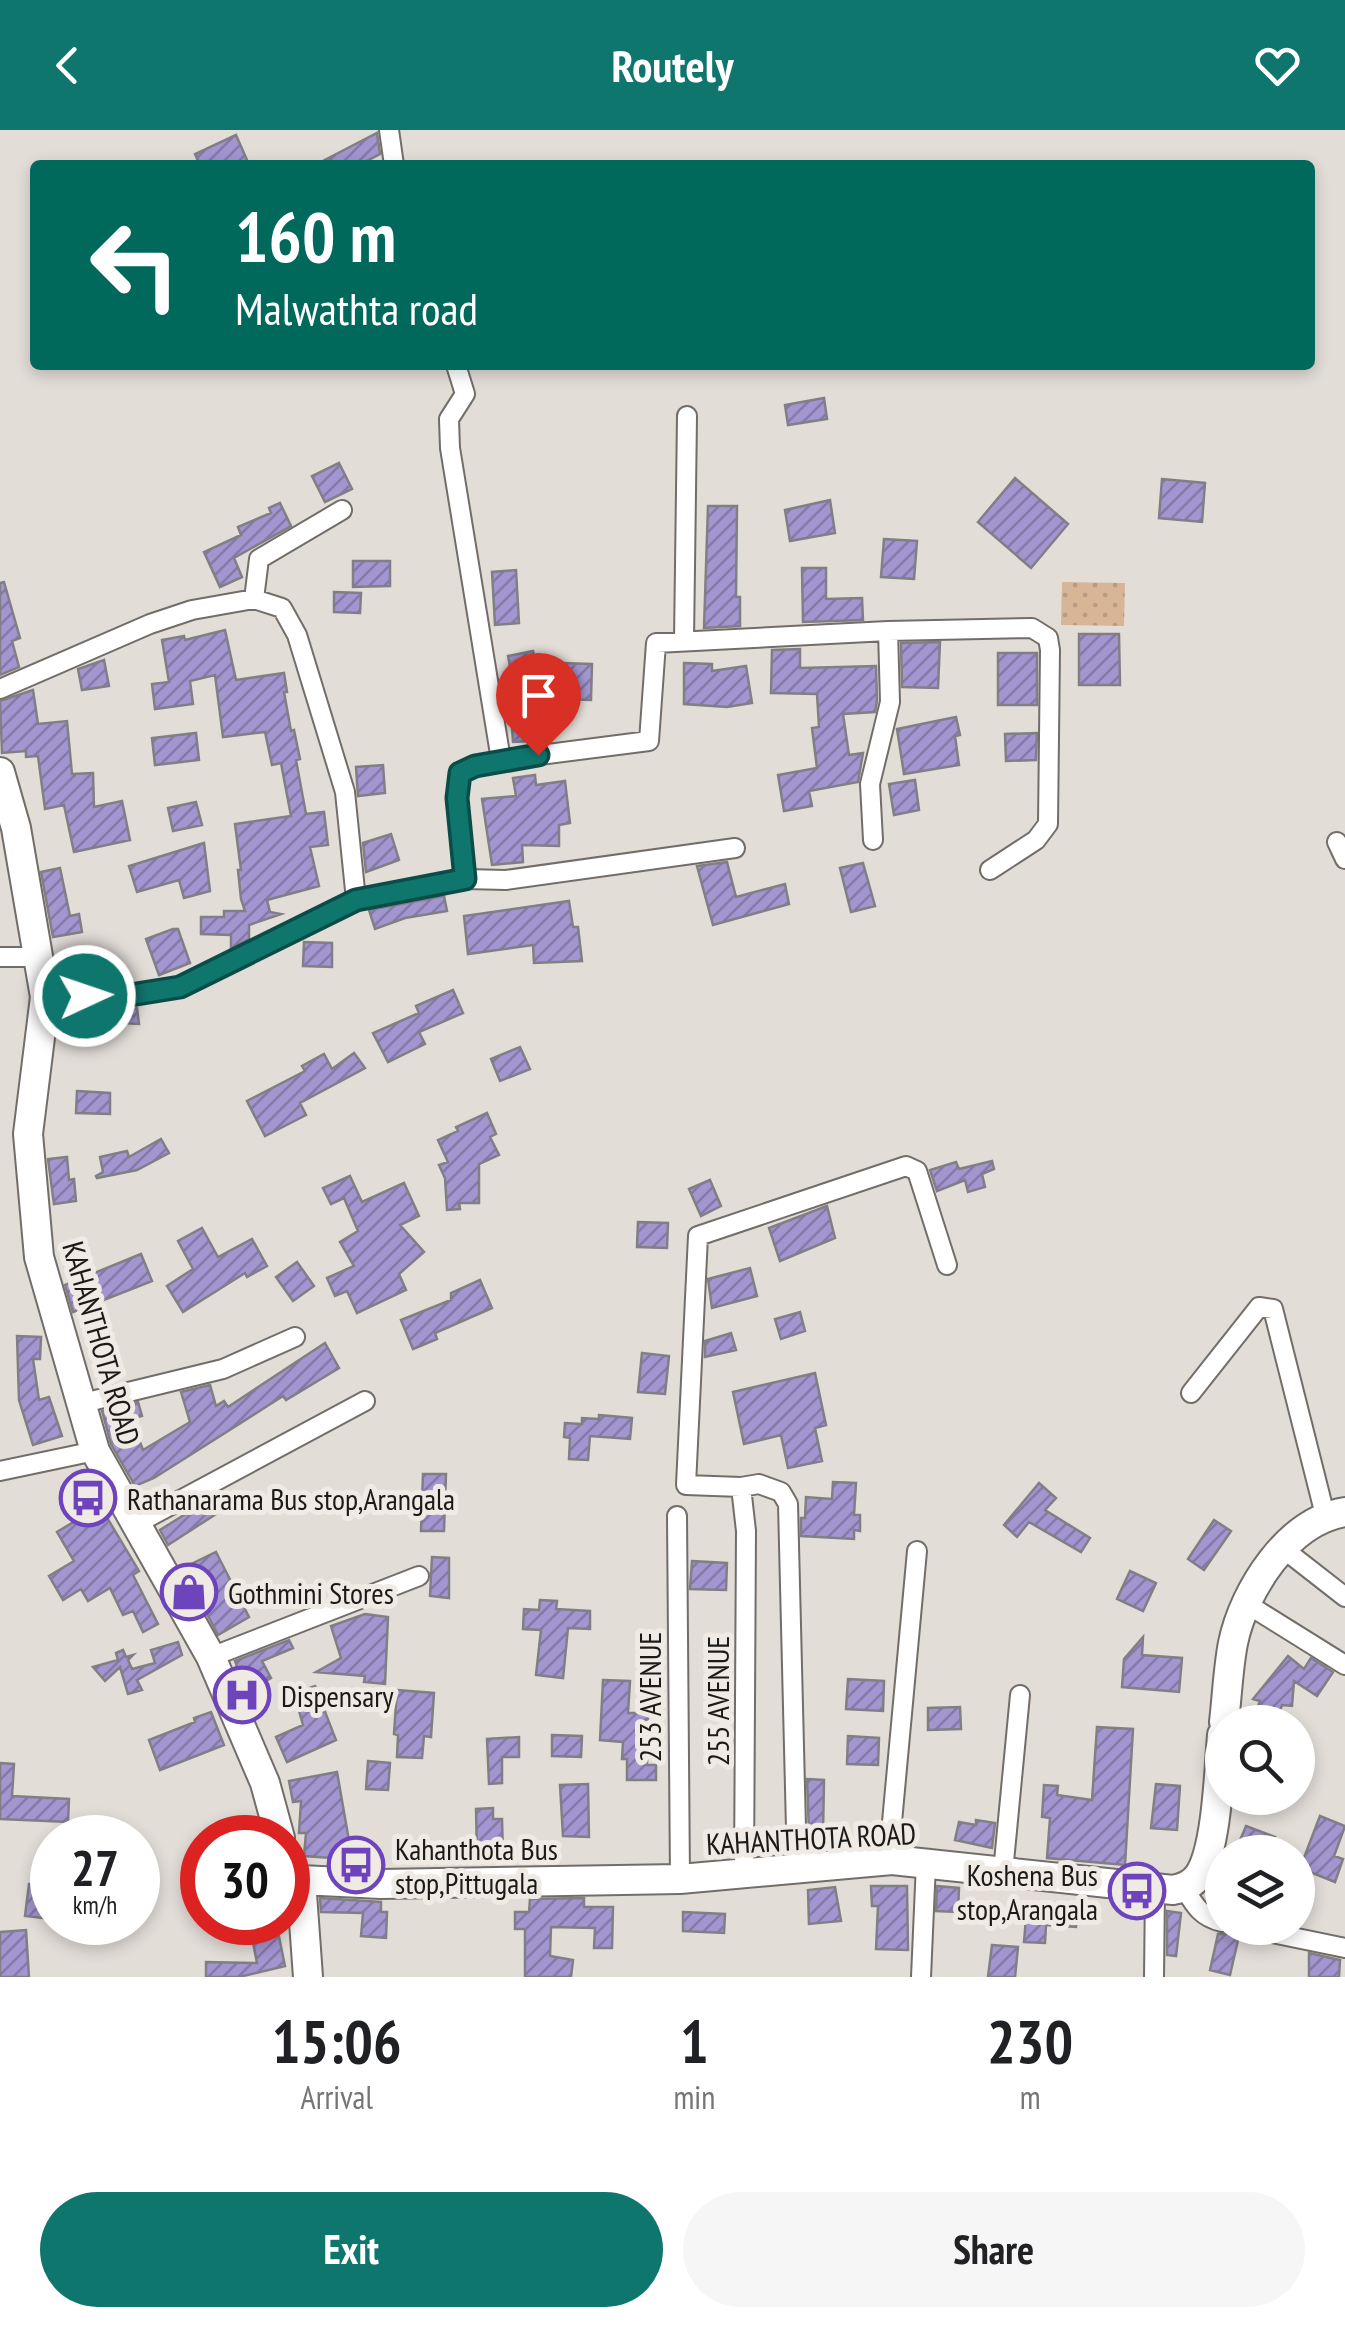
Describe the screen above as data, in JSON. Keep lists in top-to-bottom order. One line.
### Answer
{"streets":{"main road":["KAHANTHOTA ROAD"],"street":["253 AVENUE","255 AVENUE"]},"crossings":[["KAHANTHOTA ROAD","253 AVENUE"],["KAHANTHOTA ROAD","255 AVENUE"]],"places":{"bus stop":["Rathanarama Bus stop,Arangala","Kahanthota Bus stop,Pittugala","Koshena Bus stop,Arangala"],"shop":["Gothmini Stores"],"hospital":["Dispensary"]},"page":{"header":"Routely","turn":["160 m","Malwathta road"],"speed":"27 km/h","limit":"30","eta":["15:06","Arrival","1","min","230","m"],"buttons":["Exit","Share"]}}
